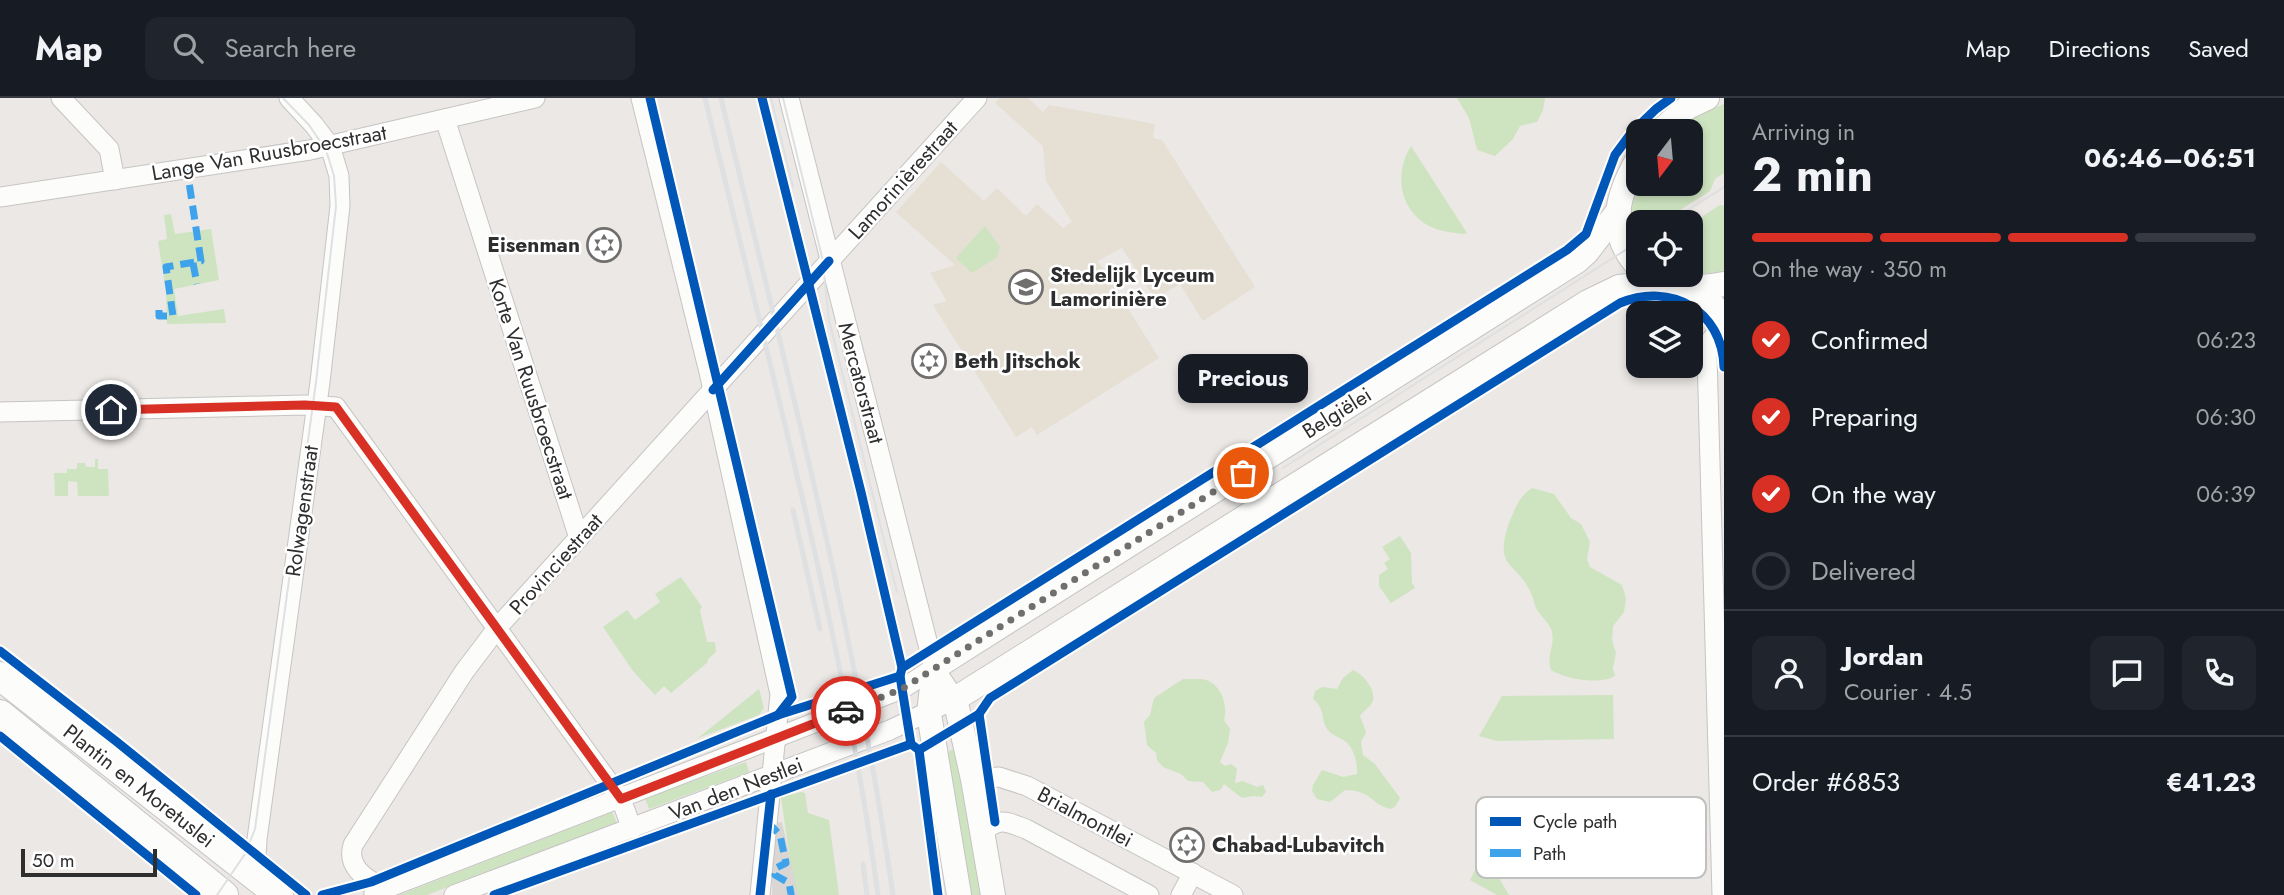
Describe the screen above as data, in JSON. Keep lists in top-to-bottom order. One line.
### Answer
{"streets":{"main road":["Plantin en Moretuslei"],"street":["Lange Van Ruusbroecstraat","Lamorinièrestraat","Mercatorstraat","Korte Van Ruusbroecstraat","Belgiëlei","Rolwagenstraat","Provinciestraat","Van den Nestlei","Brialmontlei"]},"crossings":[["Lange Van Ruusbroecstraat","Korte Van Ruusbroecstraat"],["Lange Van Ruusbroecstraat","Rolwagenstraat"],["Lamorinièrestraat","Mercatorstraat"],["Lamorinièrestraat","Provinciestraat"],["Mercatorstraat","Belgiëlei"],["Mercatorstraat","Provinciestraat"],["Mercatorstraat","Van den Nestlei"],["Mercatorstraat","Brialmontlei"],["Korte Van Ruusbroecstraat","Provinciestraat"],["Belgiëlei","Van den Nestlei"],["Rolwagenstraat","Plantin en Moretuslei"],["Provinciestraat","Van den Nestlei"]],"places":{"synagogue":["Eisenman","Beth Jitschok","Chabad-Lubavitch"],"school or university":["Stedelijk Lyceum Lamorinière"],"other":["Precious"]},"legend":["Cycle path","Path"],"scale_bar":"50 m","north":"bottom","page":{"header":"Map","search":"Search here","nav":["Map","Directions","Saved"],"heading":["2 min","Arriving in","06:46–06:51"],"panel":["Jordan","Courier · 4.5","Order #6853","€41.23"],"bar":"On the way · 350 m","list":[["Confirmed","06:23"],["Preparing","06:30"],["On the way","06:39"],"Delivered"],"bubble":"Precious","scale":"50 m"}}
